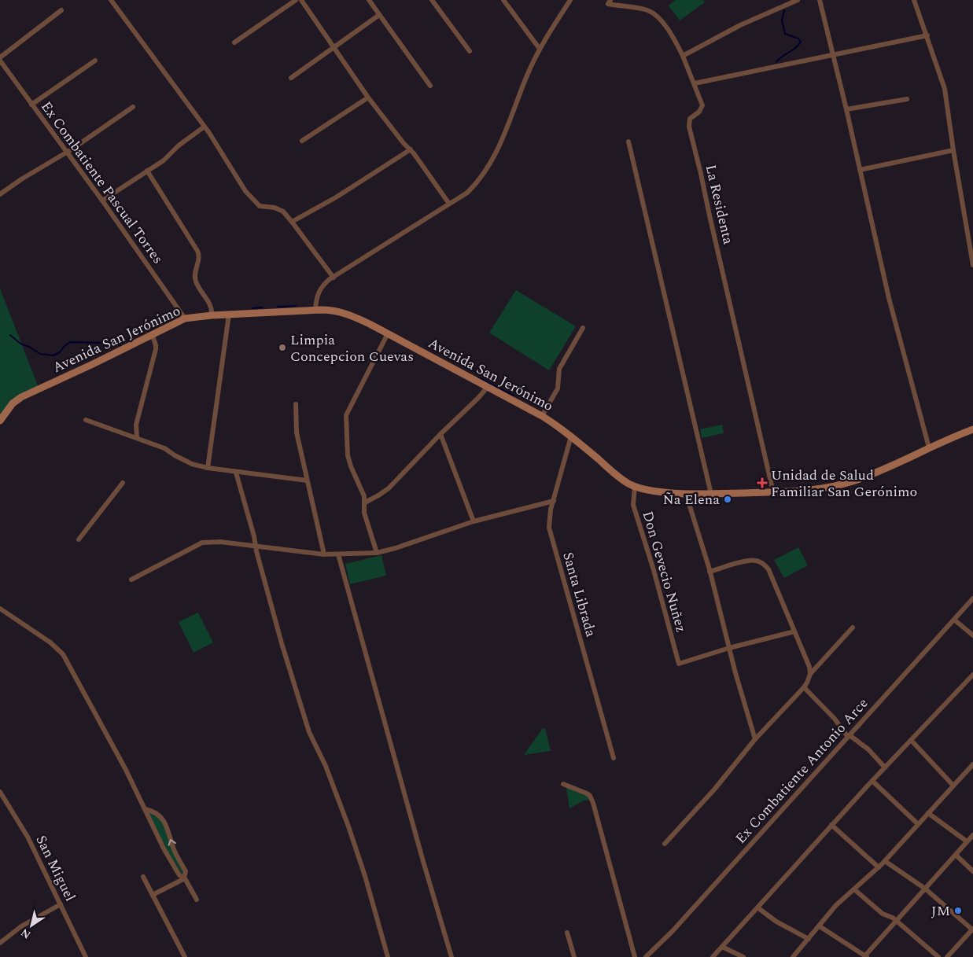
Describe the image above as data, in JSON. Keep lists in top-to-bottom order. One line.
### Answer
{"streets":{"street":["Ex Combatiente Pascual Torres","La Residenta","Avenida San Jerónimo","Don Gevecio Nuñez","Santa Librada","Ex Combatiente Antonio Arce","San Miguel"]},"crossings":[["Ex Combatiente Pascual Torres","Avenida San Jerónimo"],["La Residenta","Avenida San Jerónimo"],["Avenida San Jerónimo","Don Gevecio Nuñez"],["Avenida San Jerónimo","Santa Librada"]],"places":{"other":["Limpia Concepcion Cuevas","Ña Elena","JM"],"health":["Unidad de Salud Familiar San Gerónimo"]},"north":"bottom left"}
